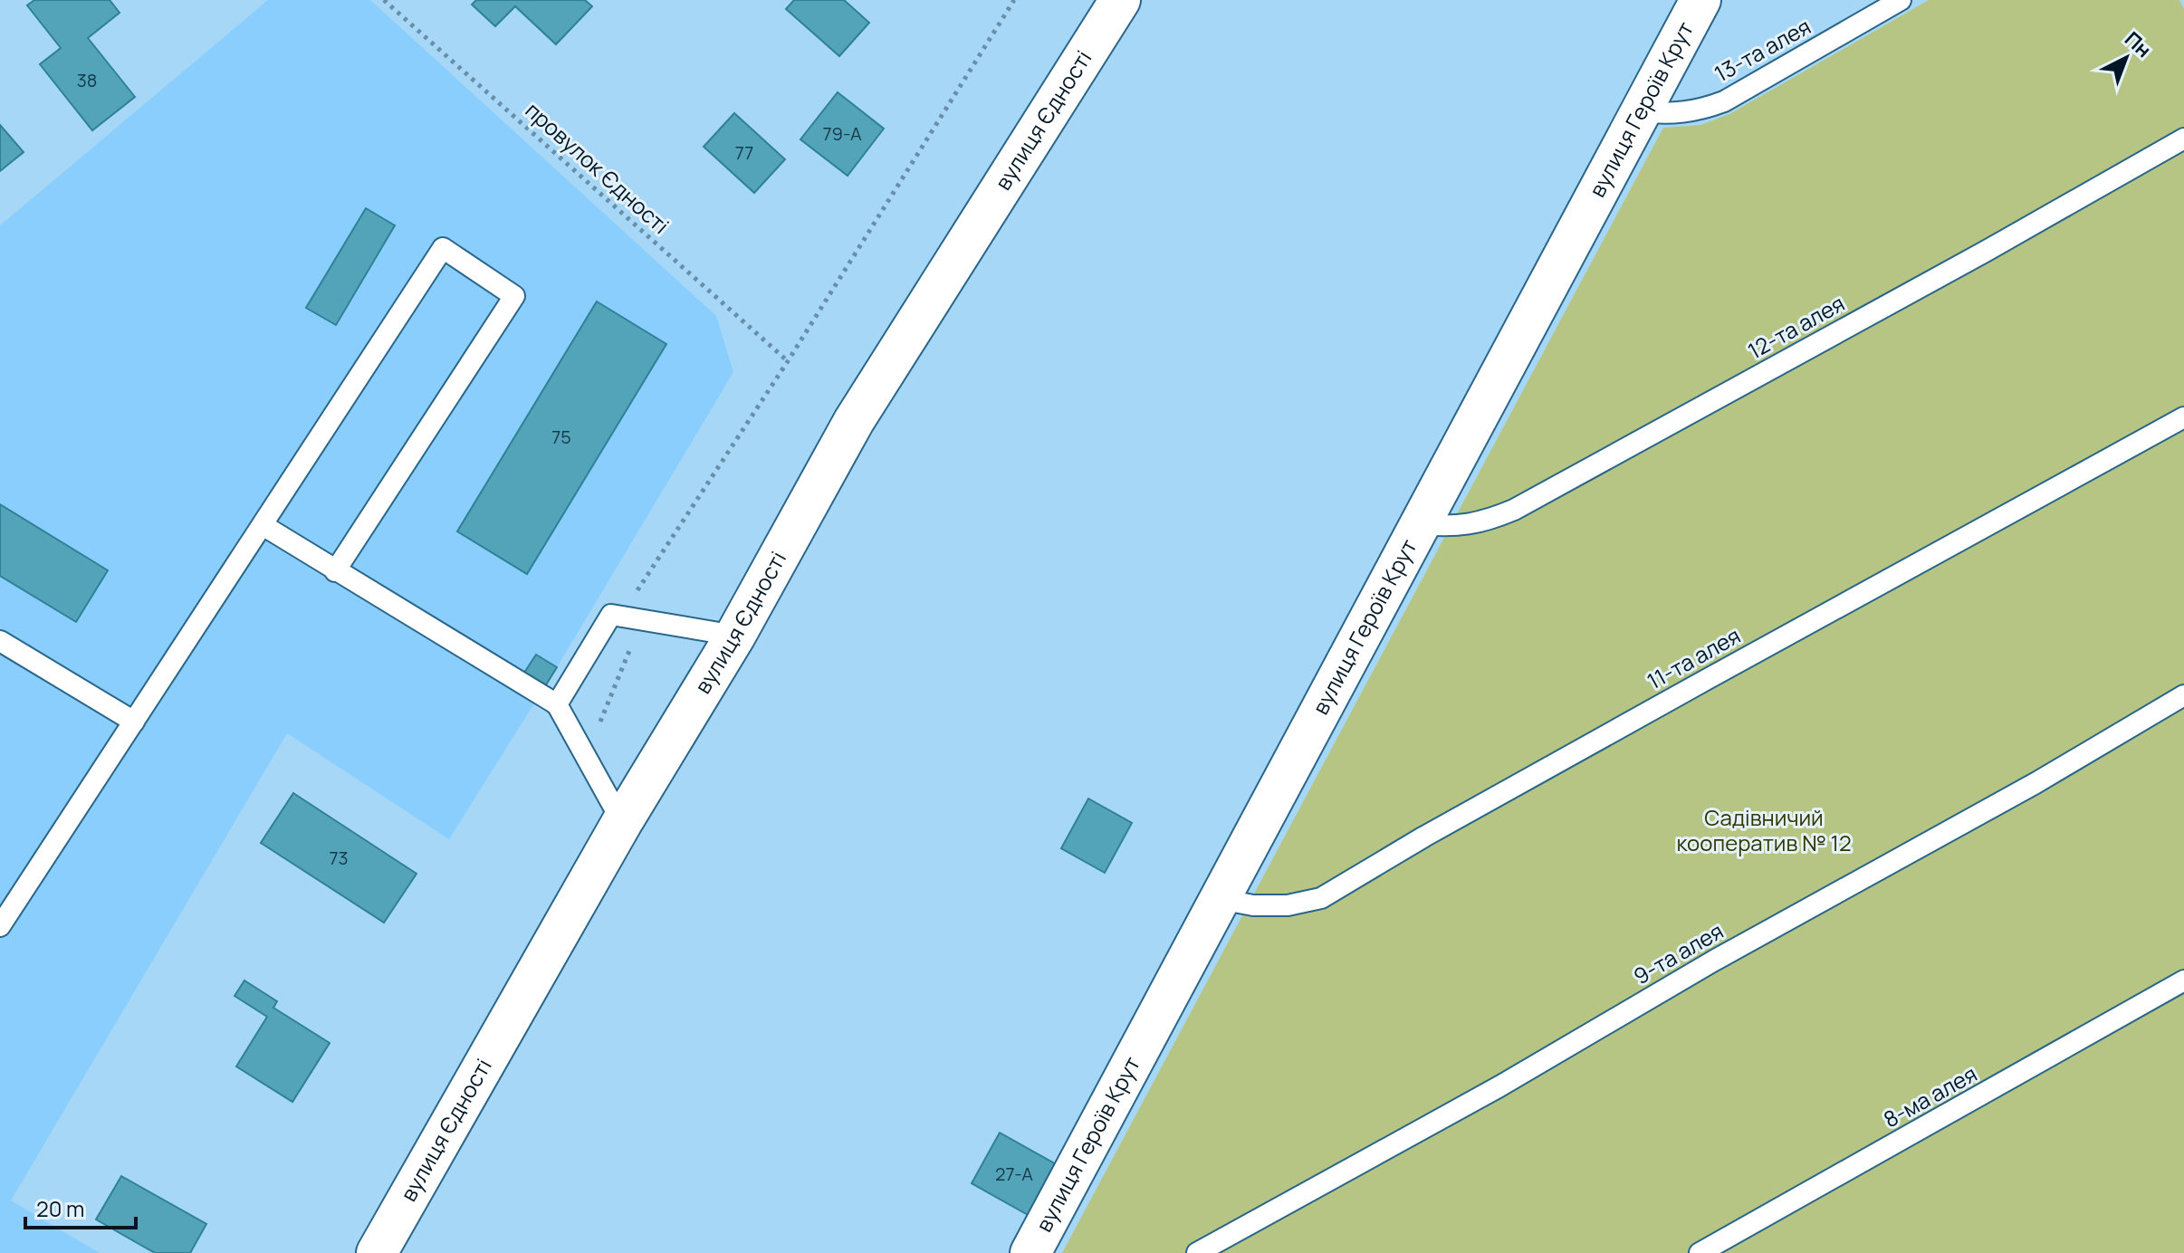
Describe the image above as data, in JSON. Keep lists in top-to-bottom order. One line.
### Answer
{"streets":{"main road":["вулиця Героїв Крут","вулиця Єдності"],"lane":["13-та алея","12-та алея","11-та алея","9-та алея","8-ма алея"],"path":["провулок Єдності"]},"crossings":[["13-та алея","вулиця Героїв Крут"],["вулиця Героїв Крут","12-та алея"],["вулиця Героїв Крут","11-та алея"]],"parks":["Садівничий кооператив № 12"],"house_numbers":["38","79-А","77","75","73","27-А"],"scale_bar":"20 m","north":"top right"}
